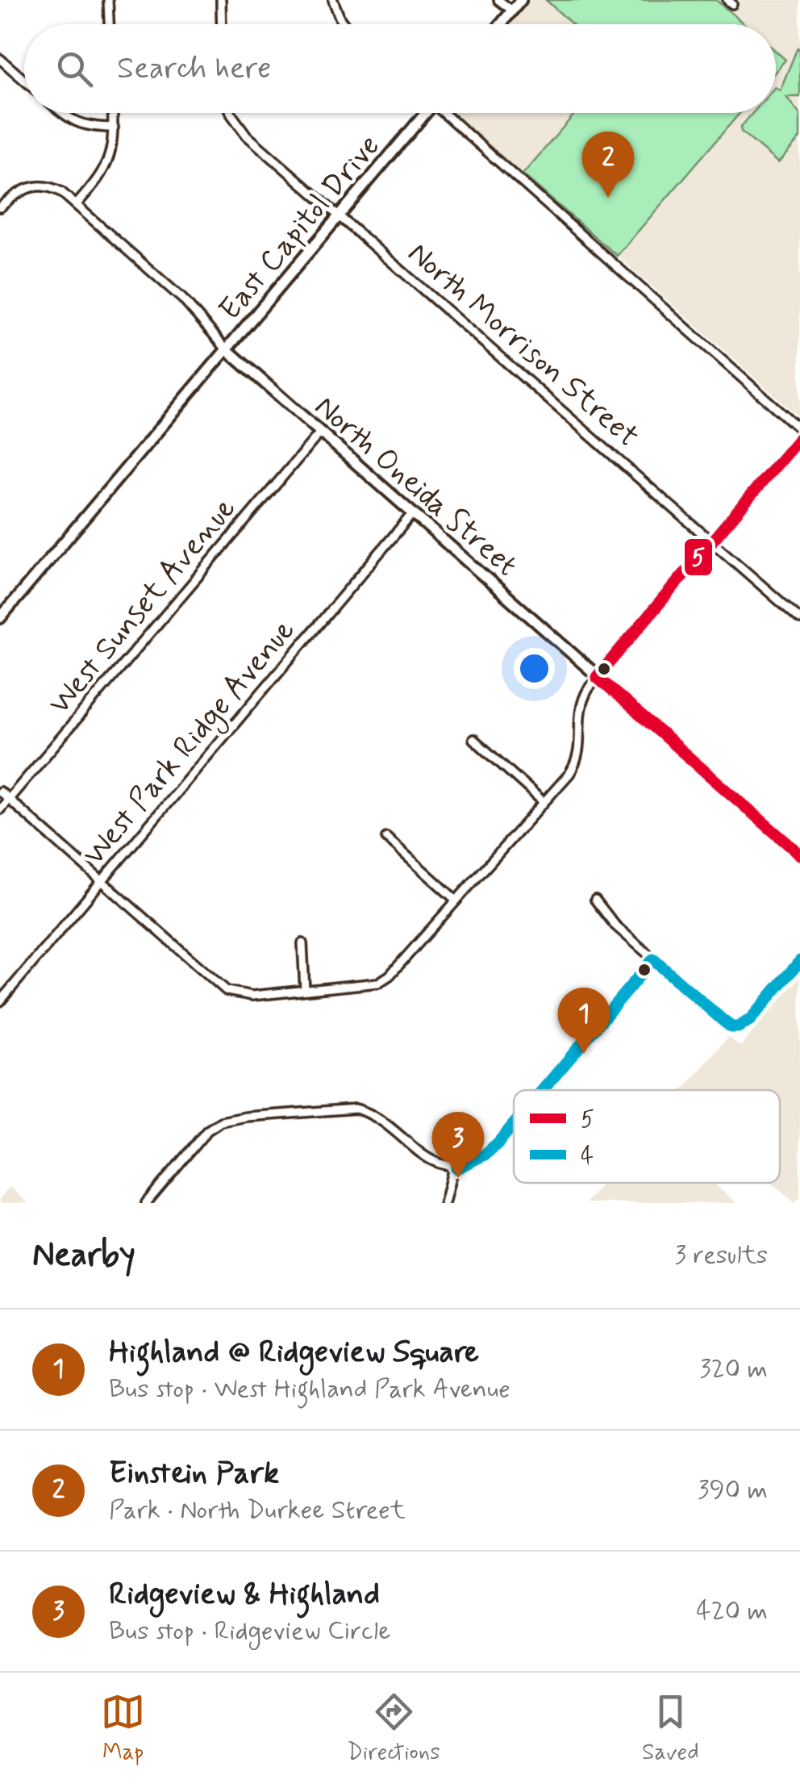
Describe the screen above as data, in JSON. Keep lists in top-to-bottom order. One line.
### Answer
{"streets":{"street":["East Capitol Drive","North Morrison Street","North Oneida Street","West Sunset Avenue","West Park Ridge Avenue"]},"crossings":[["East Capitol Drive","North Morrison Street"],["East Capitol Drive","North Oneida Street"],["North Oneida Street","West Sunset Avenue"],["North Oneida Street","West Park Ridge Avenue"]],"lines":["transit line 5","transit line 4"],"legend":["5","4"],"page":{"search":"Search here","pins":["2","1","3"],"heading":["Nearby","3 results"],"list":[{"mark":"1","name":"Highland @ Ridgeview Square","note":"Bus stop · West Highland Park Avenue","value":"320 m"},{"mark":"2","name":"Einstein Park","note":"Park · North Durkee Street","value":"390 m"},{"mark":"3","name":"Ridgeview & Highland","note":"Bus stop · Ridgeview Circle","value":"420 m"}],"nav":["Map","Directions","Saved"]}}
